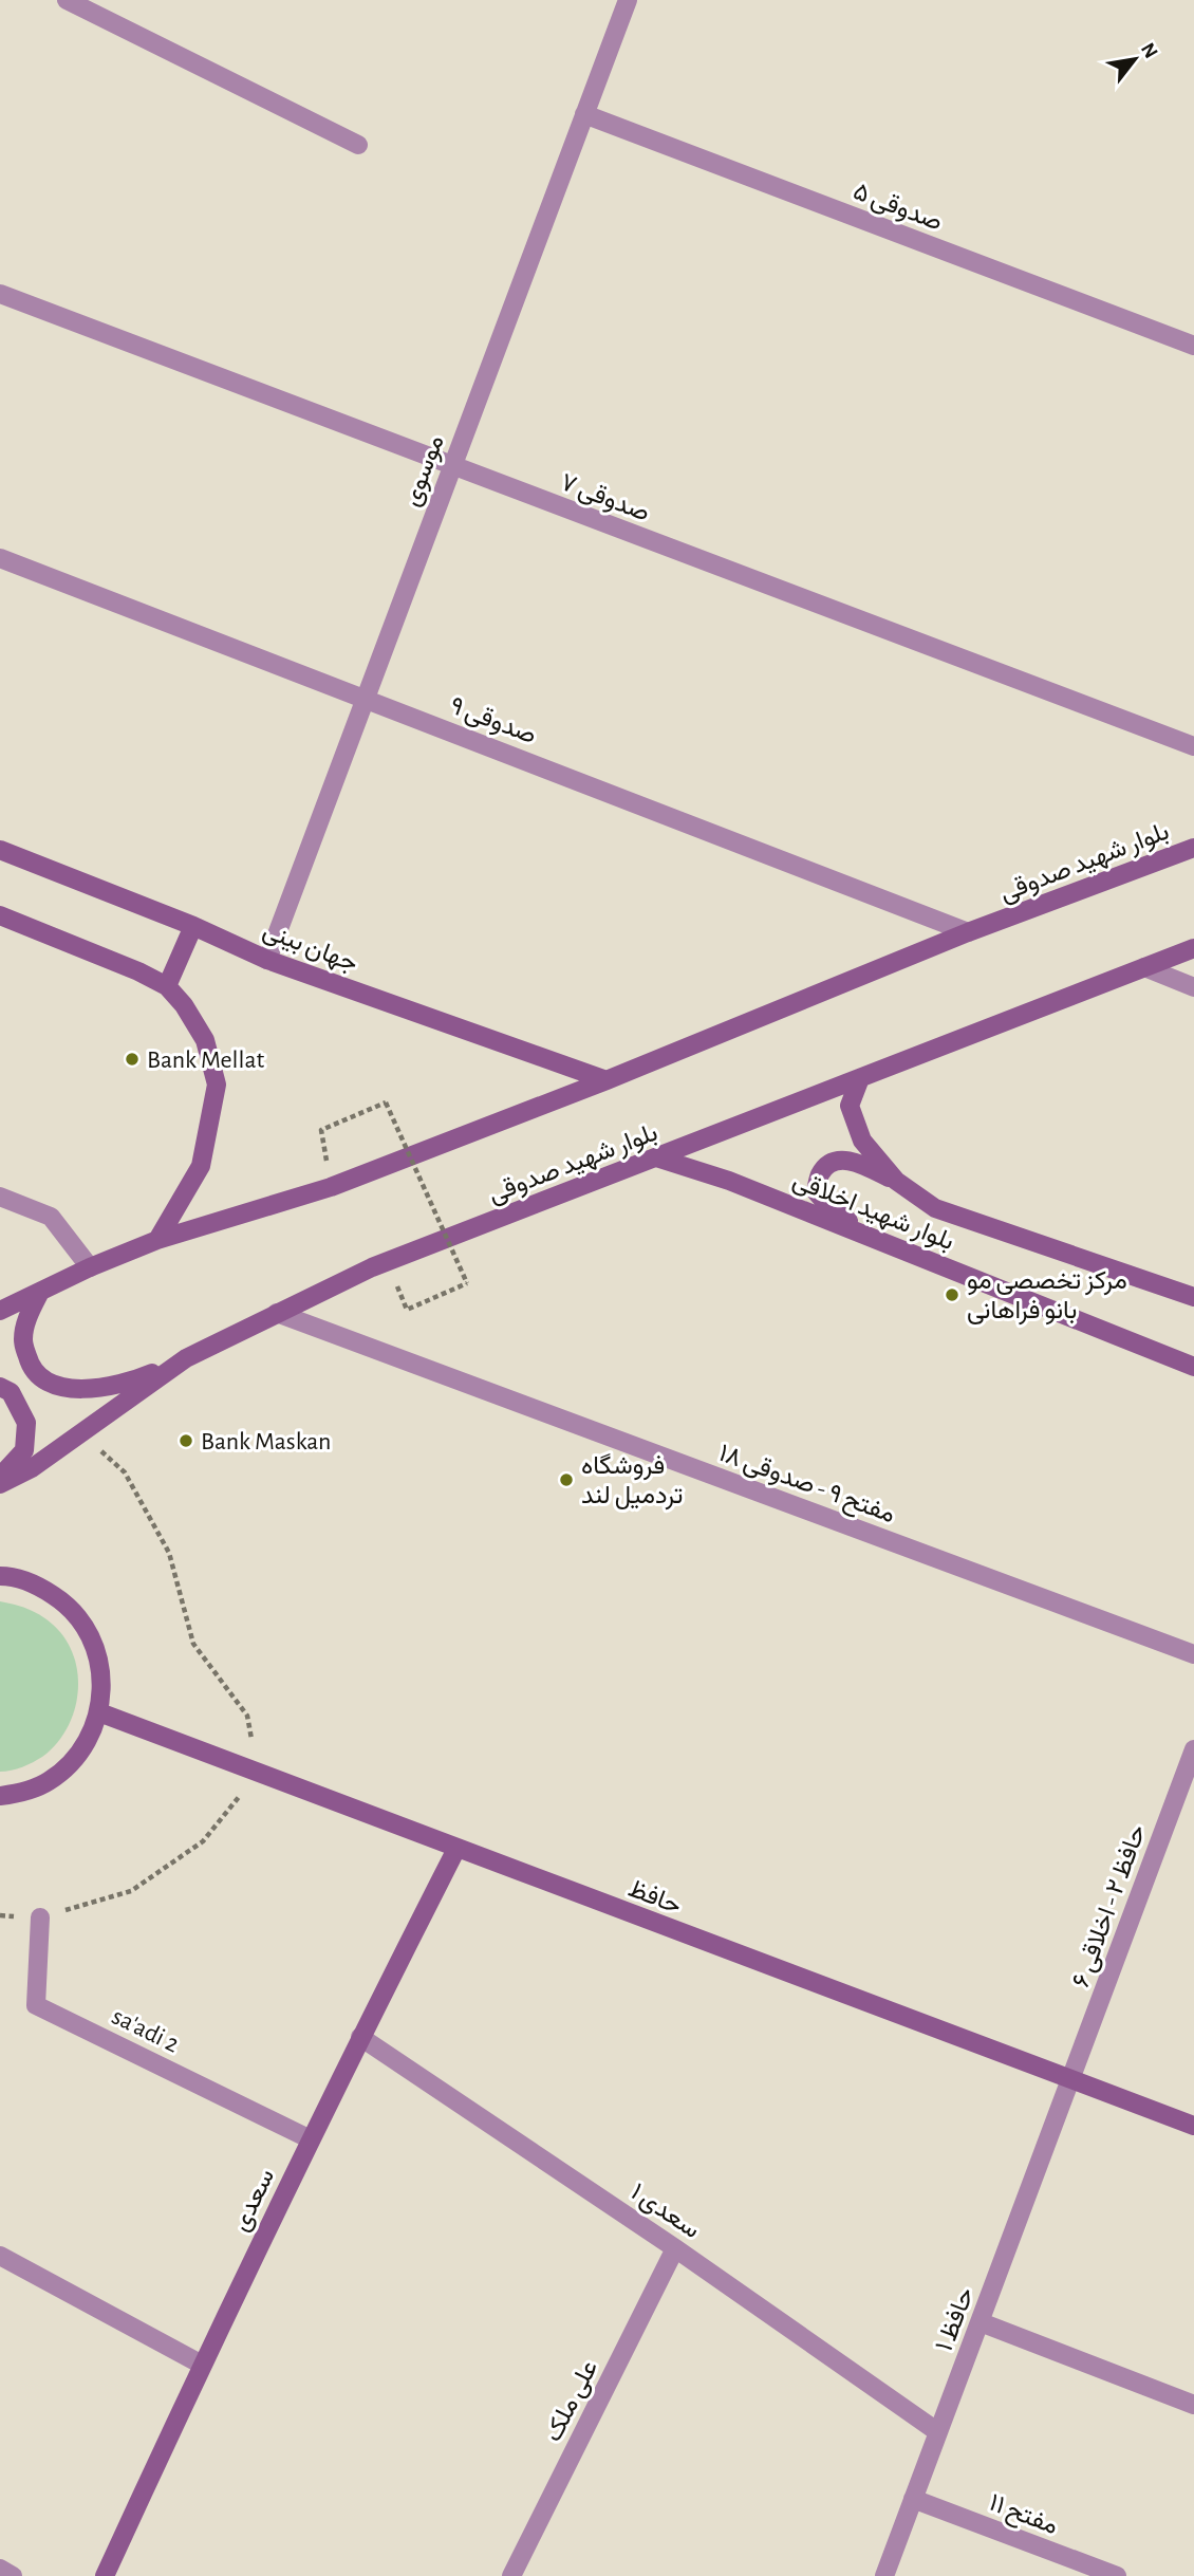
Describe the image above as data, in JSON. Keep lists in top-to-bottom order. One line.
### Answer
{"streets":{"main road":["بلوار شهید صدوقی","جهان بینی","بلوار شهید اخلاقی","حافظ","سعدی"],"street":["صدوقی ۵","موسوی","صدوقی ۷","صدوقی ۹","مفتح ۹ - صدوقی ۱۸","حافظ ۲ - اخلاقی ۶","sa'adi 2","سعدی ۱","حافظ ۱","علی ملک","مفتح ۱۱"]},"crossings":[["صدوقی ۵","موسوی"],["موسوی","صدوقی ۷"],["موسوی","صدوقی ۹"],["موسوی","جهان بینی"],["صدوقی ۹","بلوار شهید صدوقی"],["بلوار شهید صدوقی","جهان بینی"],["بلوار شهید صدوقی","بلوار شهید اخلاقی"],["بلوار شهید صدوقی","مفتح ۹ - صدوقی ۱۸"],["حافظ","حافظ ۲ - اخلاقی ۶"],["حافظ","سعدی"],["حافظ","حافظ ۱"],["حافظ ۲ - اخلاقی ۶","حافظ ۱"],["sa'adi 2","سعدی"],["سعدی","سعدی ۱"],["سعدی ۱","حافظ ۱"],["سعدی ۱","علی ملک"],["حافظ ۱","مفتح ۱۱"]],"places":["Bank Mellat","مرکز تخصصی مو بانو فراهانی","Bank Maskan","فروشگاه تردمیل لند"],"north":"top right"}
